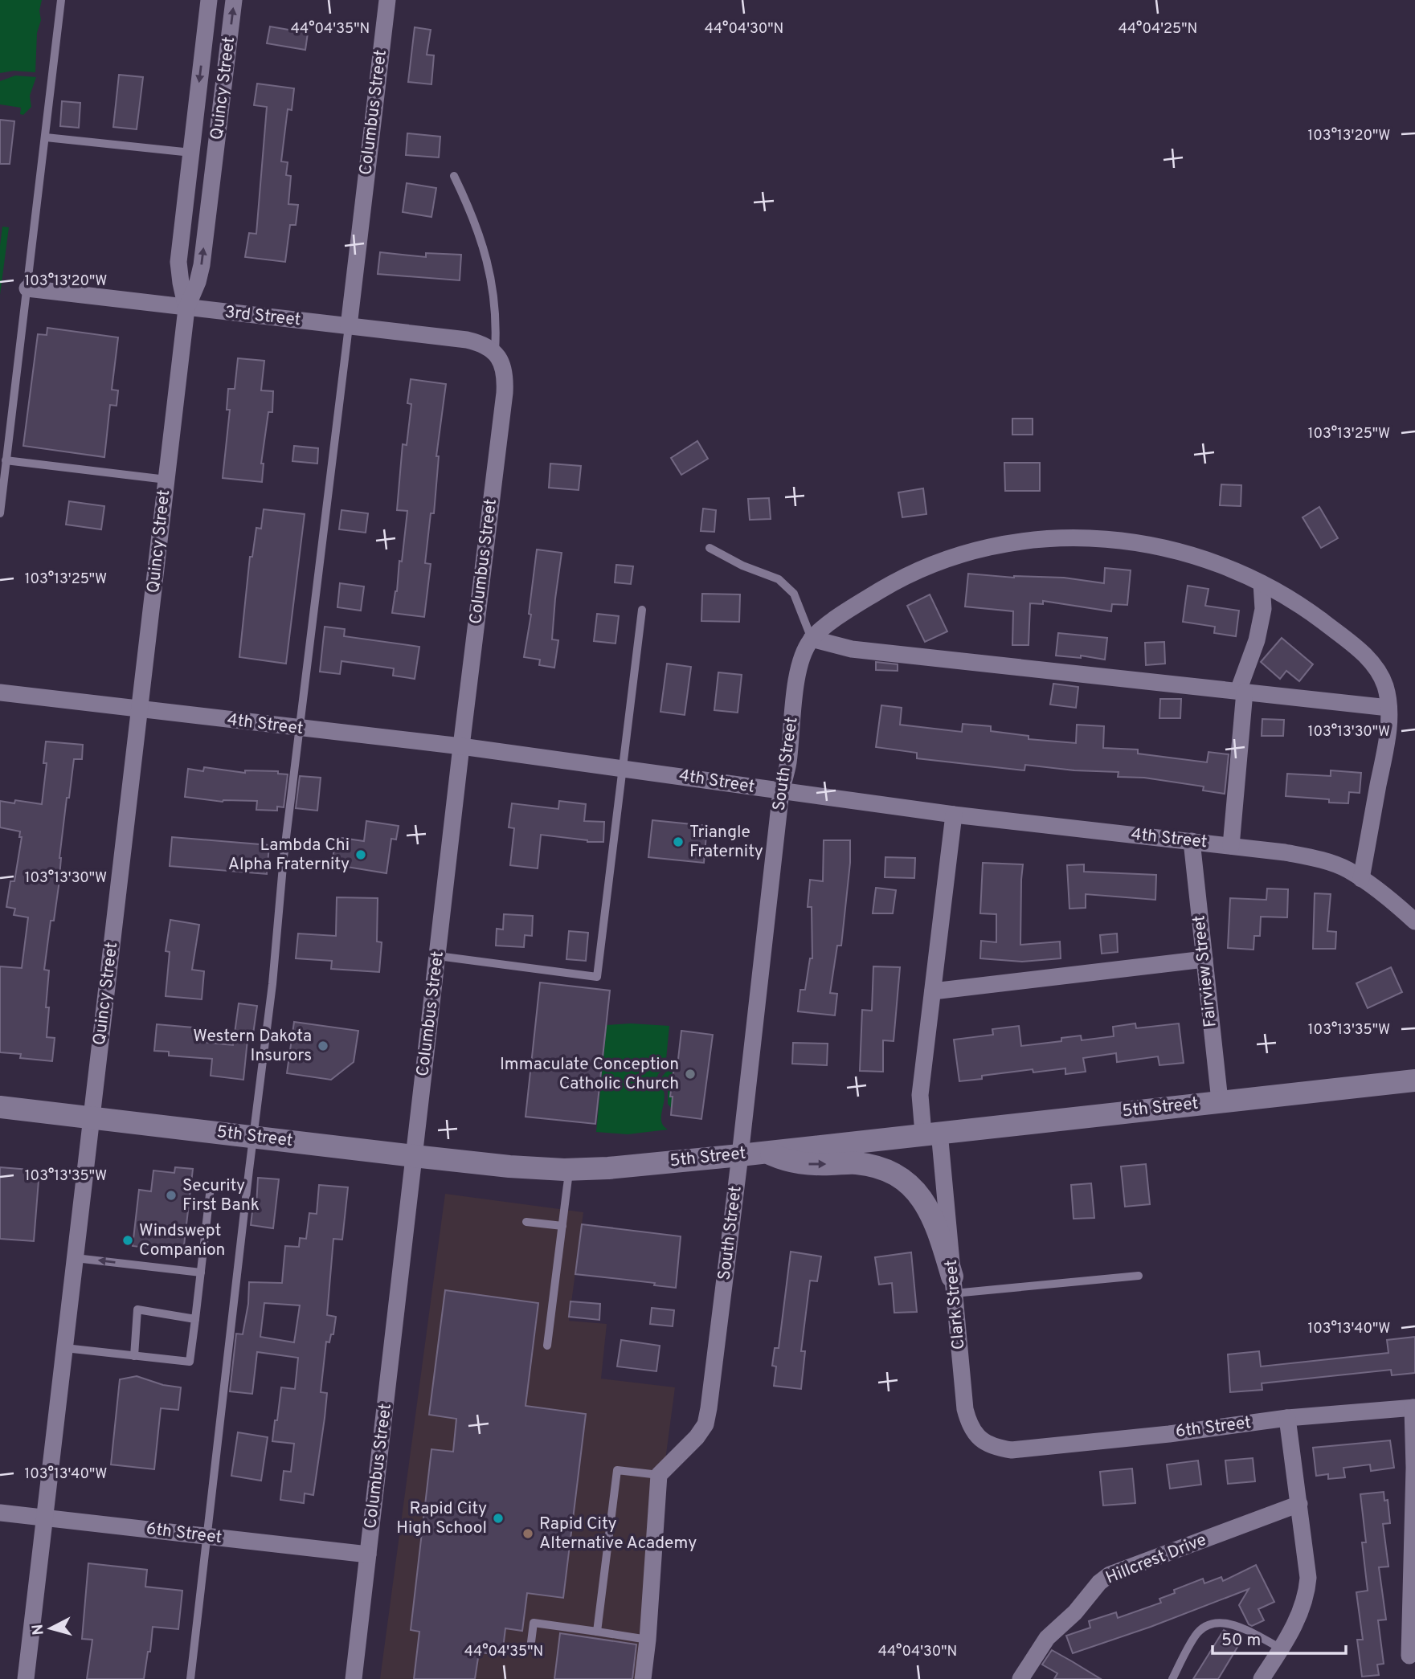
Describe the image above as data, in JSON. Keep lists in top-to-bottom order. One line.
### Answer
{"streets":{"main road":["5th Street"],"street":["Quincy Street","Columbus Street","3rd Street","4th Street","South Street","Fairview Street","Clark Street","6th Street","Hillcrest Drive"]},"crossings":[["Quincy Street","3rd Street"],["Quincy Street","4th Street"],["Quincy Street","5th Street"],["Quincy Street","6th Street"],["Columbus Street","3rd Street"],["Columbus Street","4th Street"],["Columbus Street","5th Street"],["Columbus Street","6th Street"],["4th Street","South Street"],["4th Street","Fairview Street"],["4th Street","Clark Street"],["South Street","5th Street"],["Fairview Street","5th Street"],["5th Street","Clark Street"],["Clark Street","6th Street"]],"places":["Triangle Fraternity","Lambda Chi Alpha Fraternity","Western Dakota Insurors","Immaculate Conception Catholic Church","Security First Bank","Windswept Companion","Rapid City High School","Rapid City Alternative Academy"],"scale_bar":"50 m","north":"left","coordinates":["44°04'35\"N","44°04'30\"N","44°04'25\"N","103°13'20\"W","103°13'25\"W","103°13'30\"W","103°13'35\"W","103°13'40\"W"]}
